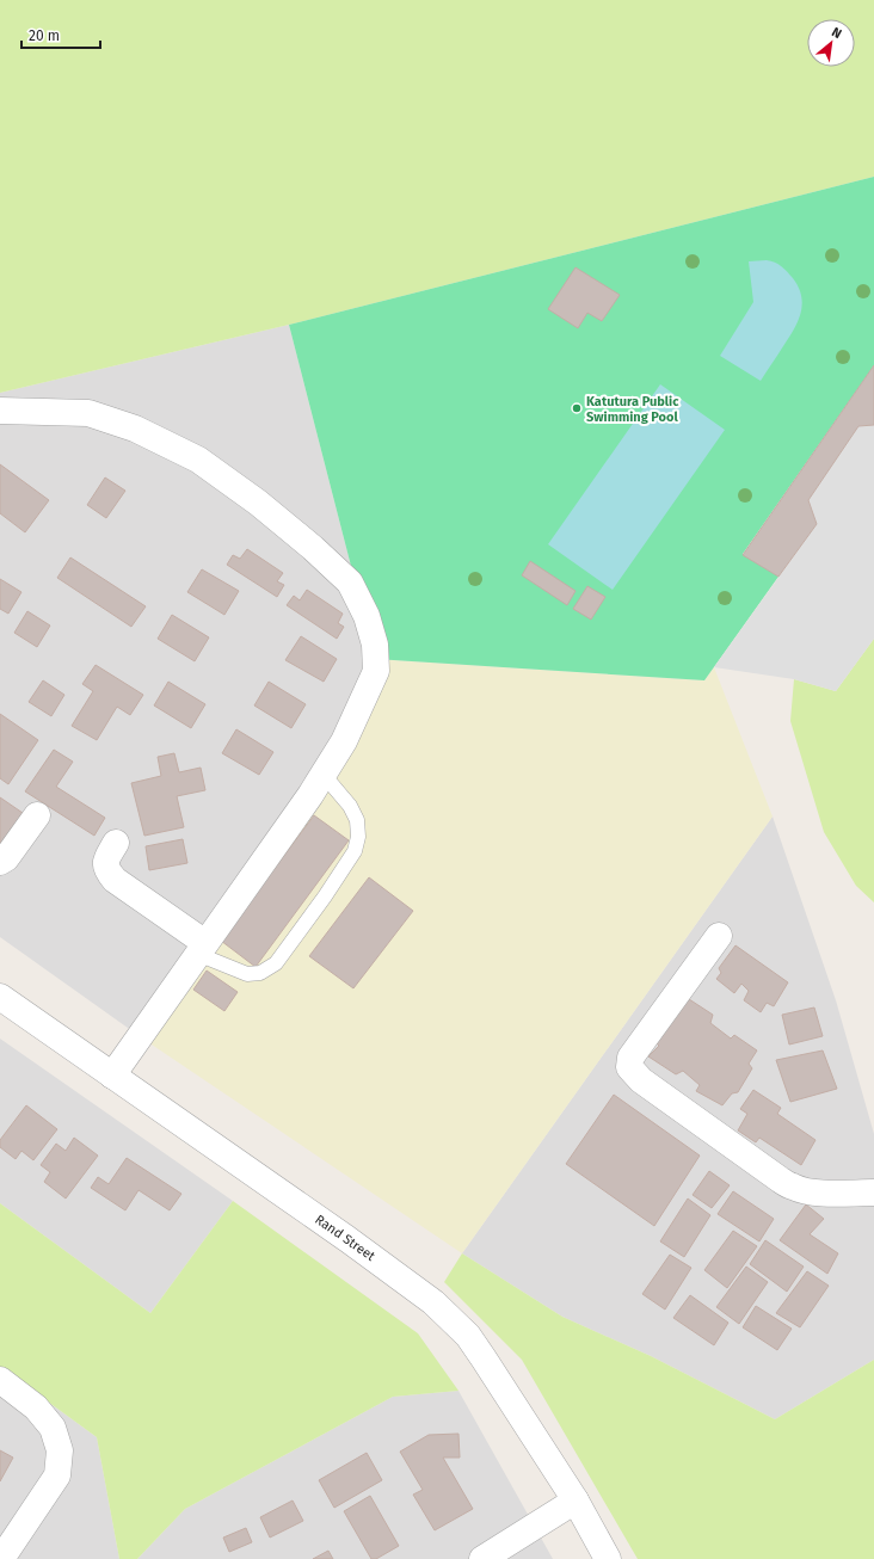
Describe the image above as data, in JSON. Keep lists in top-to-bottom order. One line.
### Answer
{"streets":{"street":["Rand Street"]},"places":["Katutura Public Swimming Pool"],"scale_bar":"20 m","north":"top right"}
